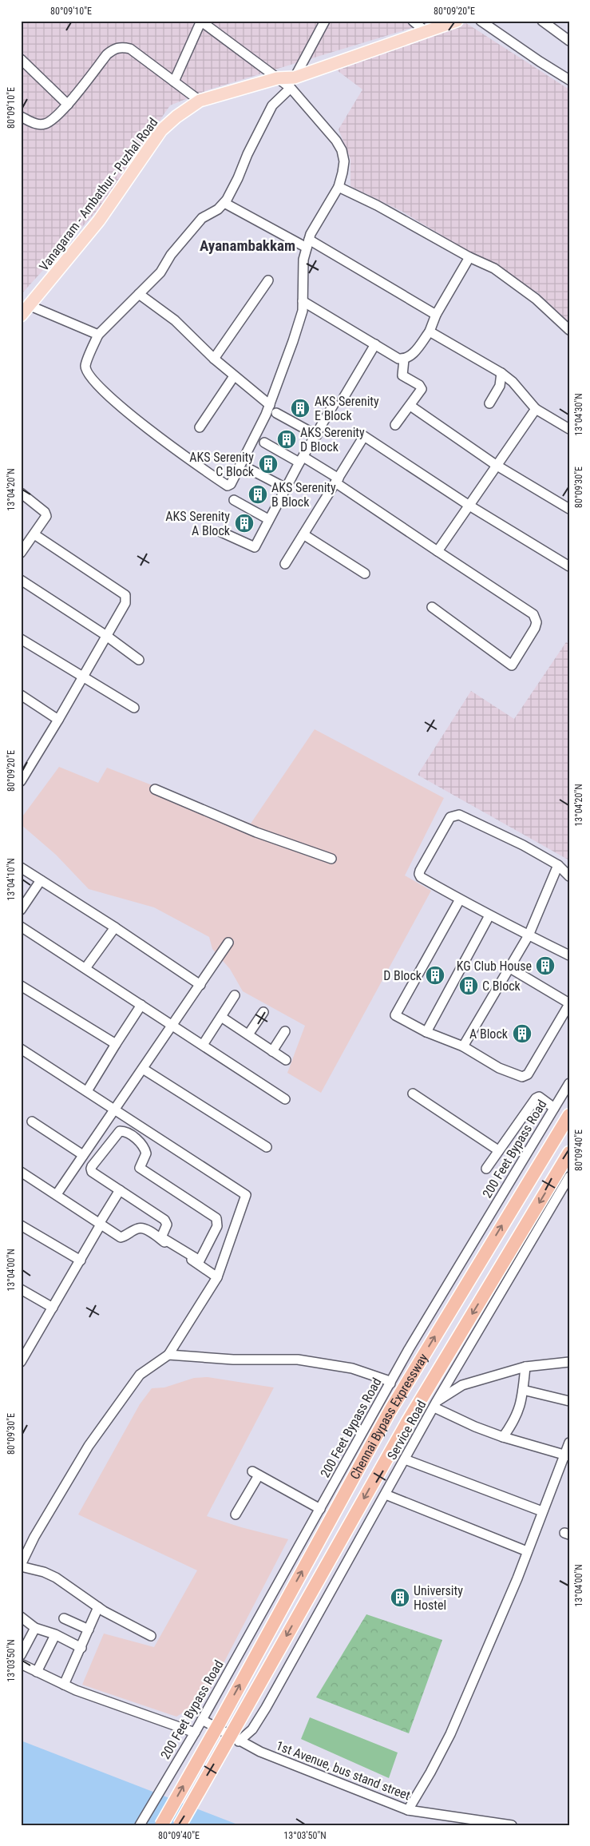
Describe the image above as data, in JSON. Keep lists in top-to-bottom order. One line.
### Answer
{"streets":{"highway":["Chennai Bypass Expressway"],"main road":["Vanagaram - Ambathur - Puzhal Road"],"street":["200 Feet Bypass Road","Service Road","1st Avenue, bus stand street"]},"crossings":[["Chennai Bypass Expressway","Service Road"],["Chennai Bypass Expressway","1st Avenue, bus stand street"],["Service Road","1st Avenue, bus stand street"]],"districts":["Ayanambakkam"],"places":{"building":["AKS Serenity E Block","AKS Serenity D Block","AKS Serenity C Block","AKS Serenity B Block","AKS Serenity A Block","KG Club House","D Block","C Block","A Block","University Hostel"]},"coordinates":["80°09'10\"E","80°09'20\"E","13°04'30\"N","80°09'30\"E","13°04'20\"N","13°04'10\"N","80°09'40\"E","13°04'00\"N","13°03'50\"N"]}
